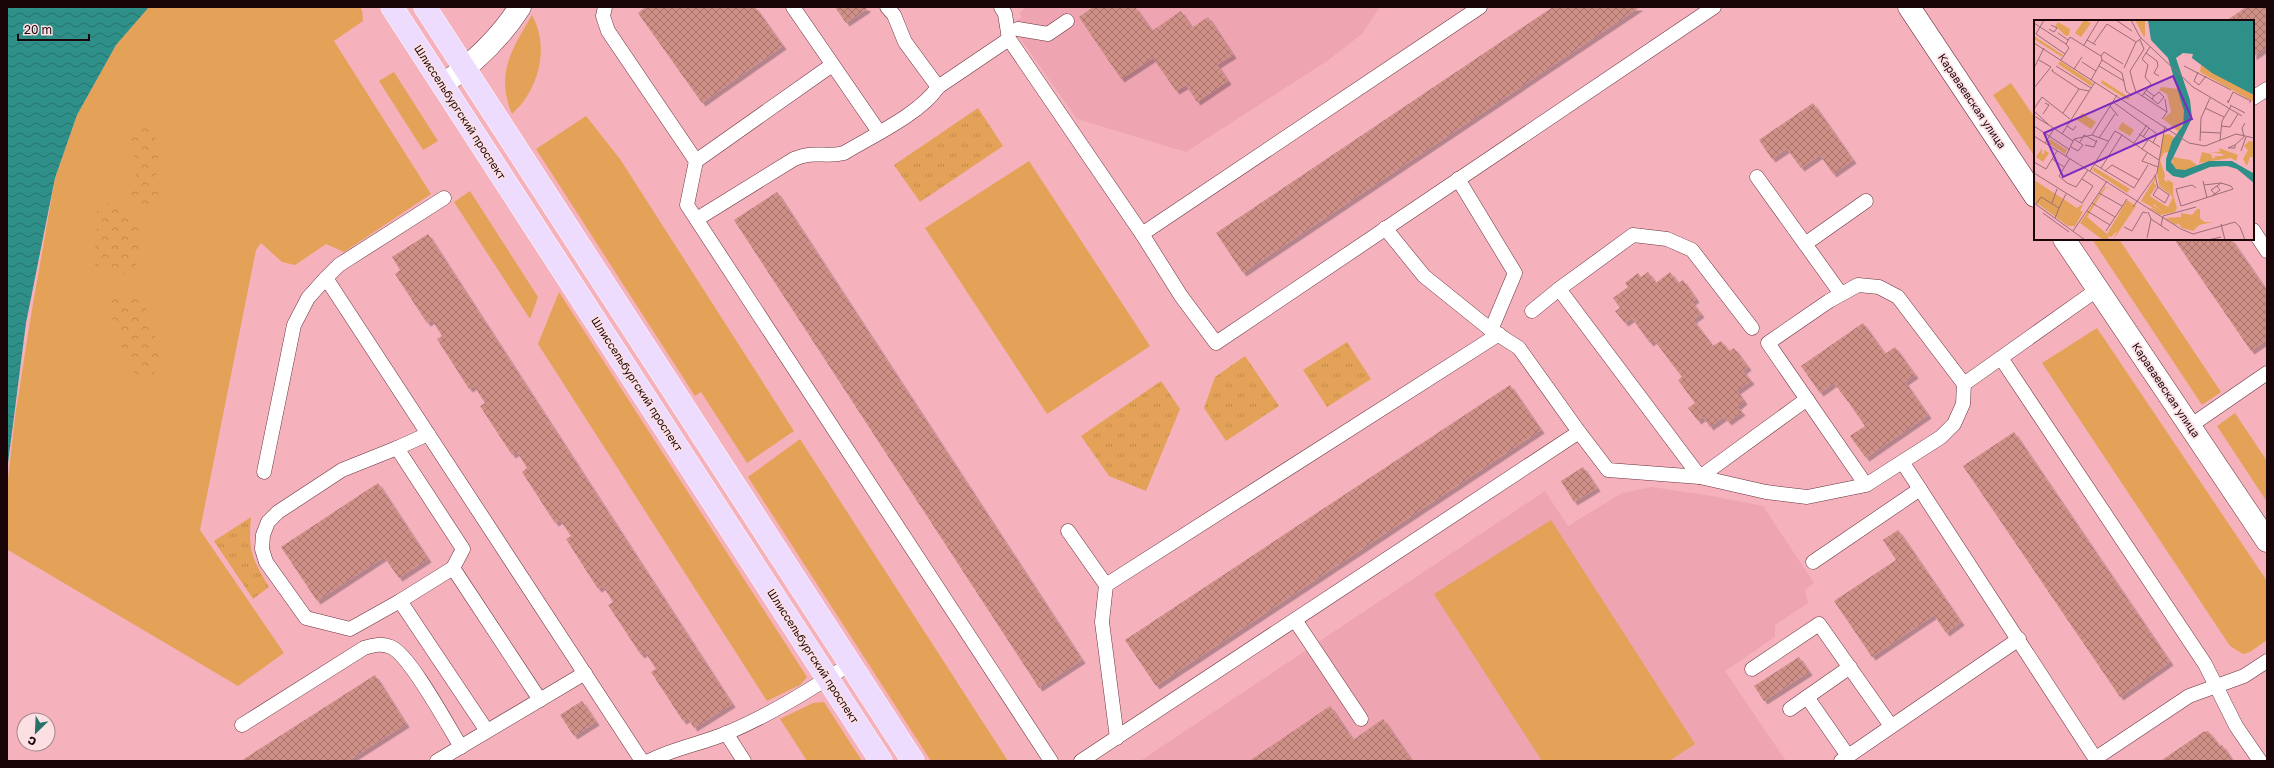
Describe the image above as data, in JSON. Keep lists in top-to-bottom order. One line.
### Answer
{"streets":{"main road":["Шлиссельбургский проспект"],"street":["Караваевская улица"]},"scale_bar":"20 m","north":"bottom left"}
